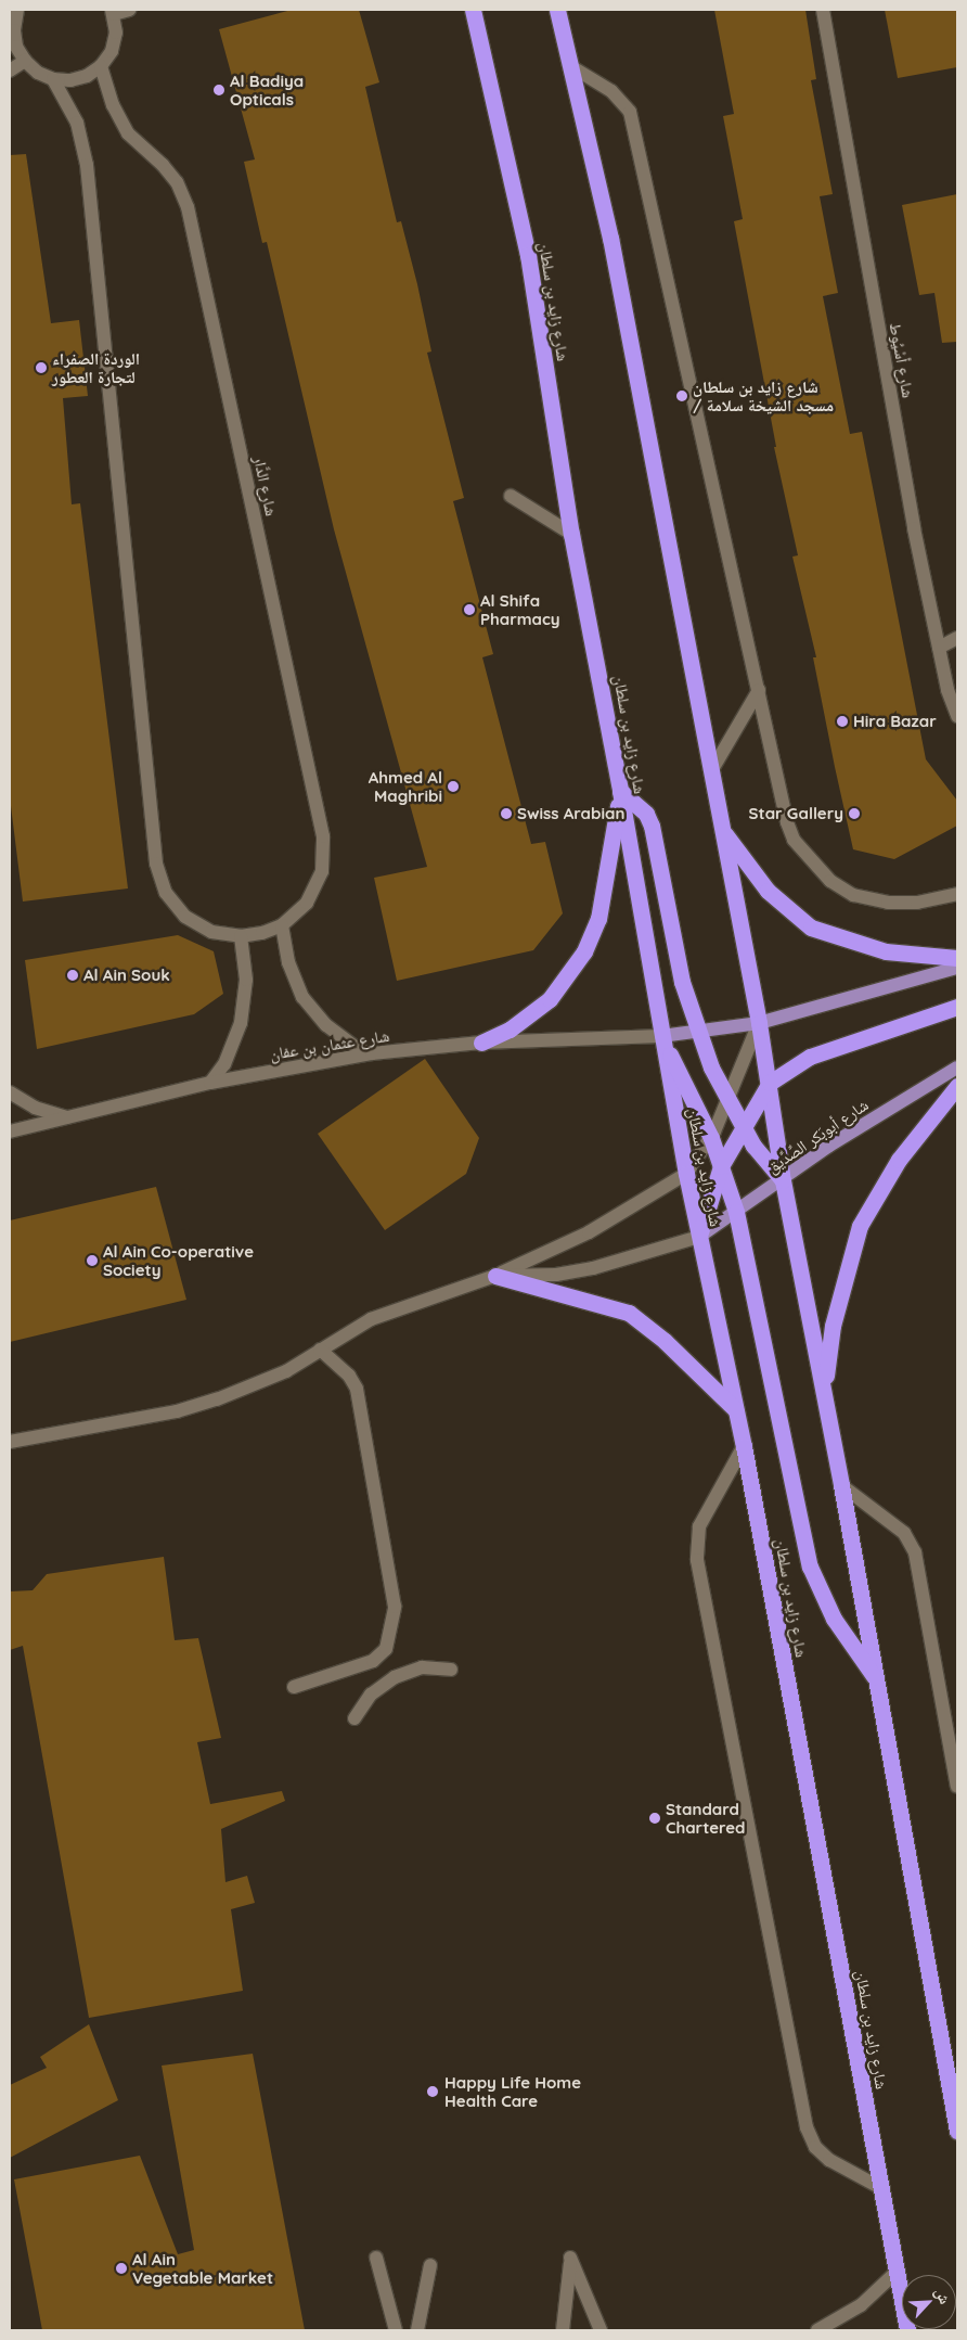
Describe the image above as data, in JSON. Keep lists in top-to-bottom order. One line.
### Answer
{"streets":{"highway":["شارع زايد بن سلطان"],"main road":["شارع أبوبَكر الصِّدِّيق"],"street":["شارع أسْيُوط","شارع الدَّار","شارع عثمان بن عفان"]},"crossings":[["شارع زايد بن سلطان","شارع عثمان بن عفان"],["شارع زايد بن سلطان","شارع أبوبَكر الصِّدِّيق"]],"places":["Al Badiya Opticals","الوردة الصفراء لتجارة العطور","شارع زايد بن سلطان / مسجد الشيخة سلامة","Al Shifa Pharmacy","Hira Bazar","Ahmed Al Maghribi","Swiss Arabian","Star Gallery","Al Ain Souk","Al Ain Co-operative Society","Standard Chartered","Happy Life Home Health Care","Al Ain Vegetable Market"],"north":"top right"}
